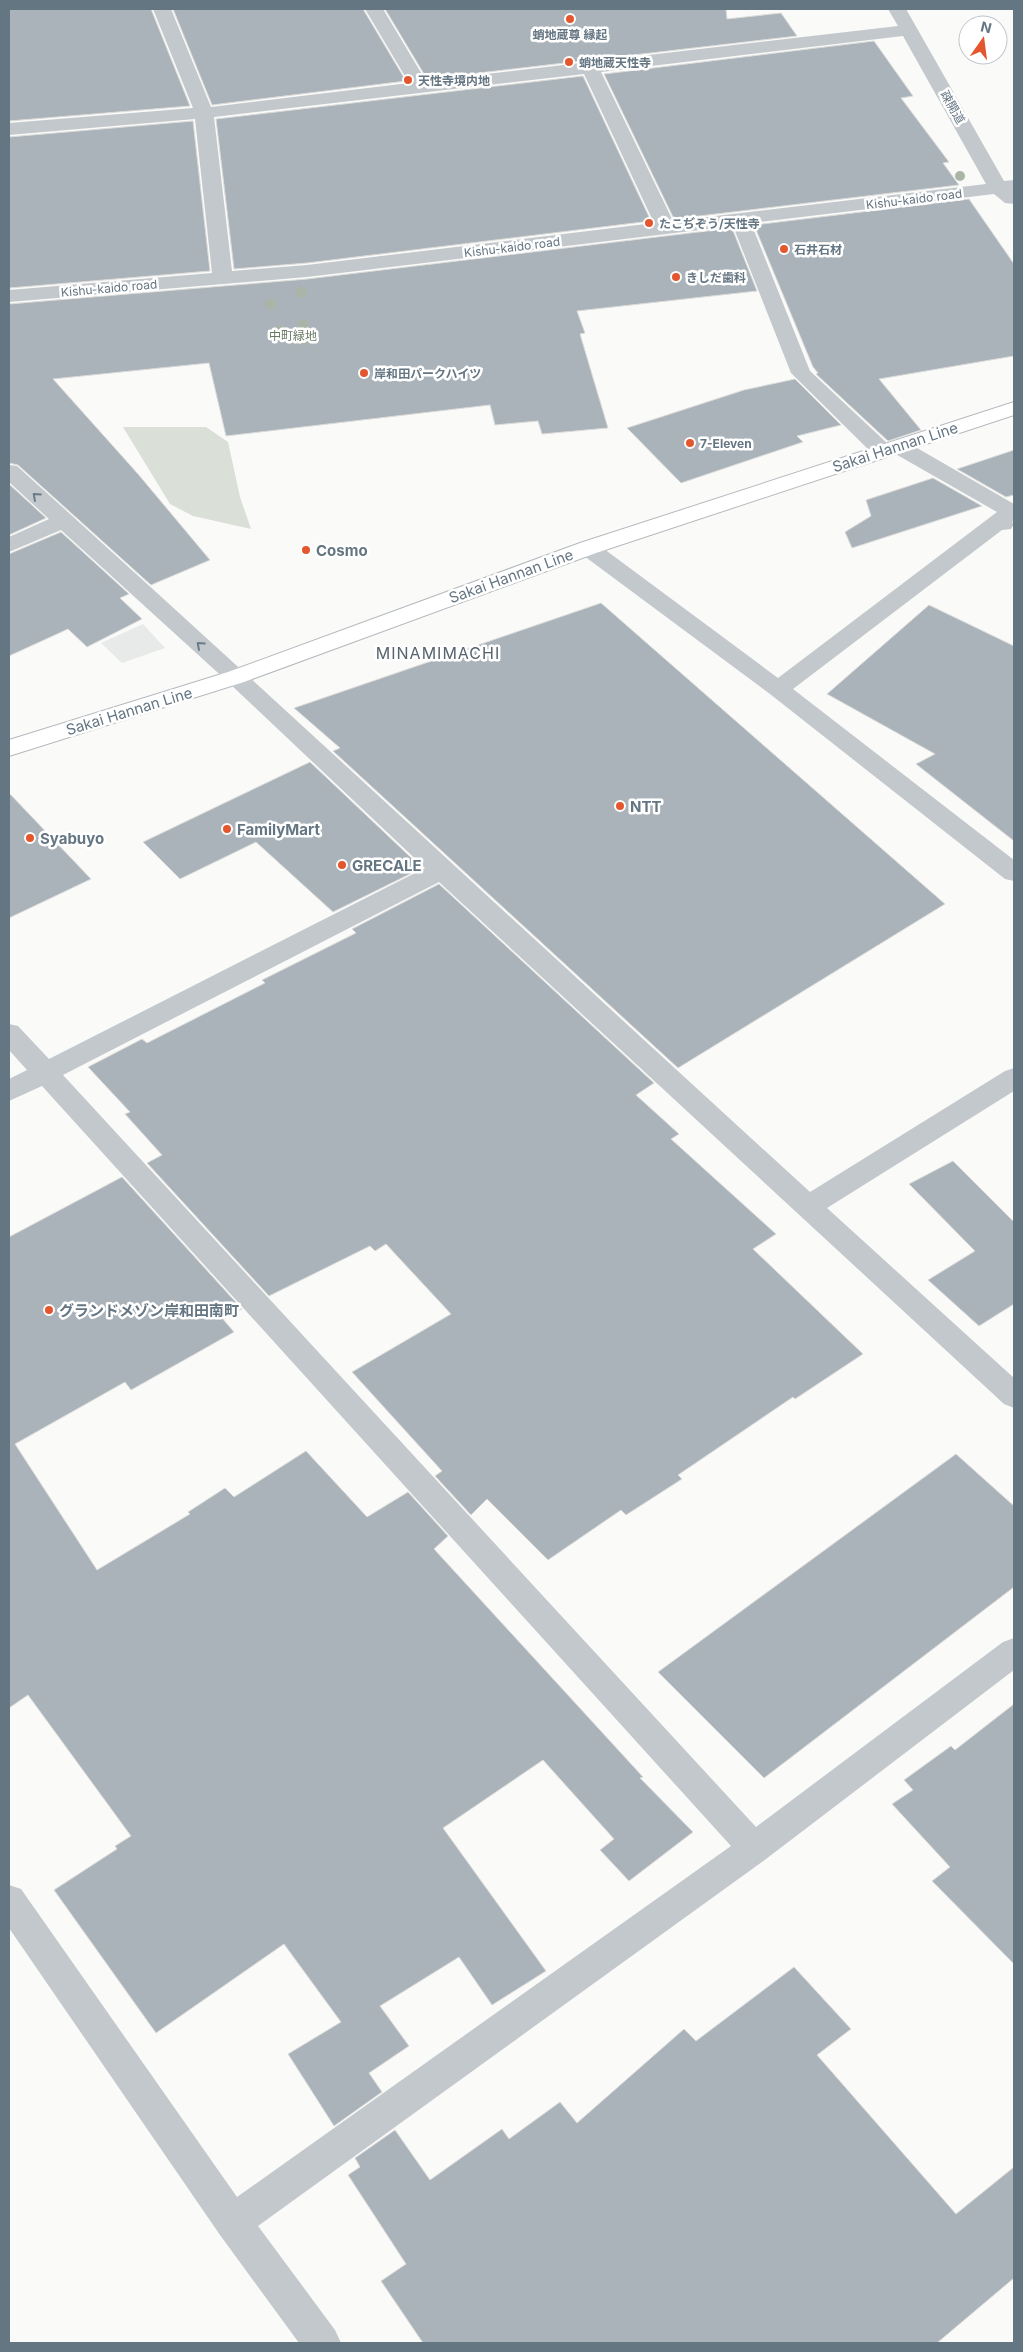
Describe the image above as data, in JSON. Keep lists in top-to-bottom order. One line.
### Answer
{"streets":{"main road":["Sakai Hannan Line"],"street":["疎開道","Kishu-kaido road"]},"crossings":[["疎開道","Kishu-kaido road"]],"districts":["MINAMIMACHI"],"parks":["中町緑地"],"places":["蛸地蔵尊 縁起","蛸地蔵天性寺","天性寺境内地","たこぢぞう/天性寺","石井石材","きしだ歯科","岸和田パークハイツ","7-Eleven","Cosmo","NTT","FamilyMart","Syabuyo","GRECALE","グランドメゾン岸和田南町"],"north":"top"}
